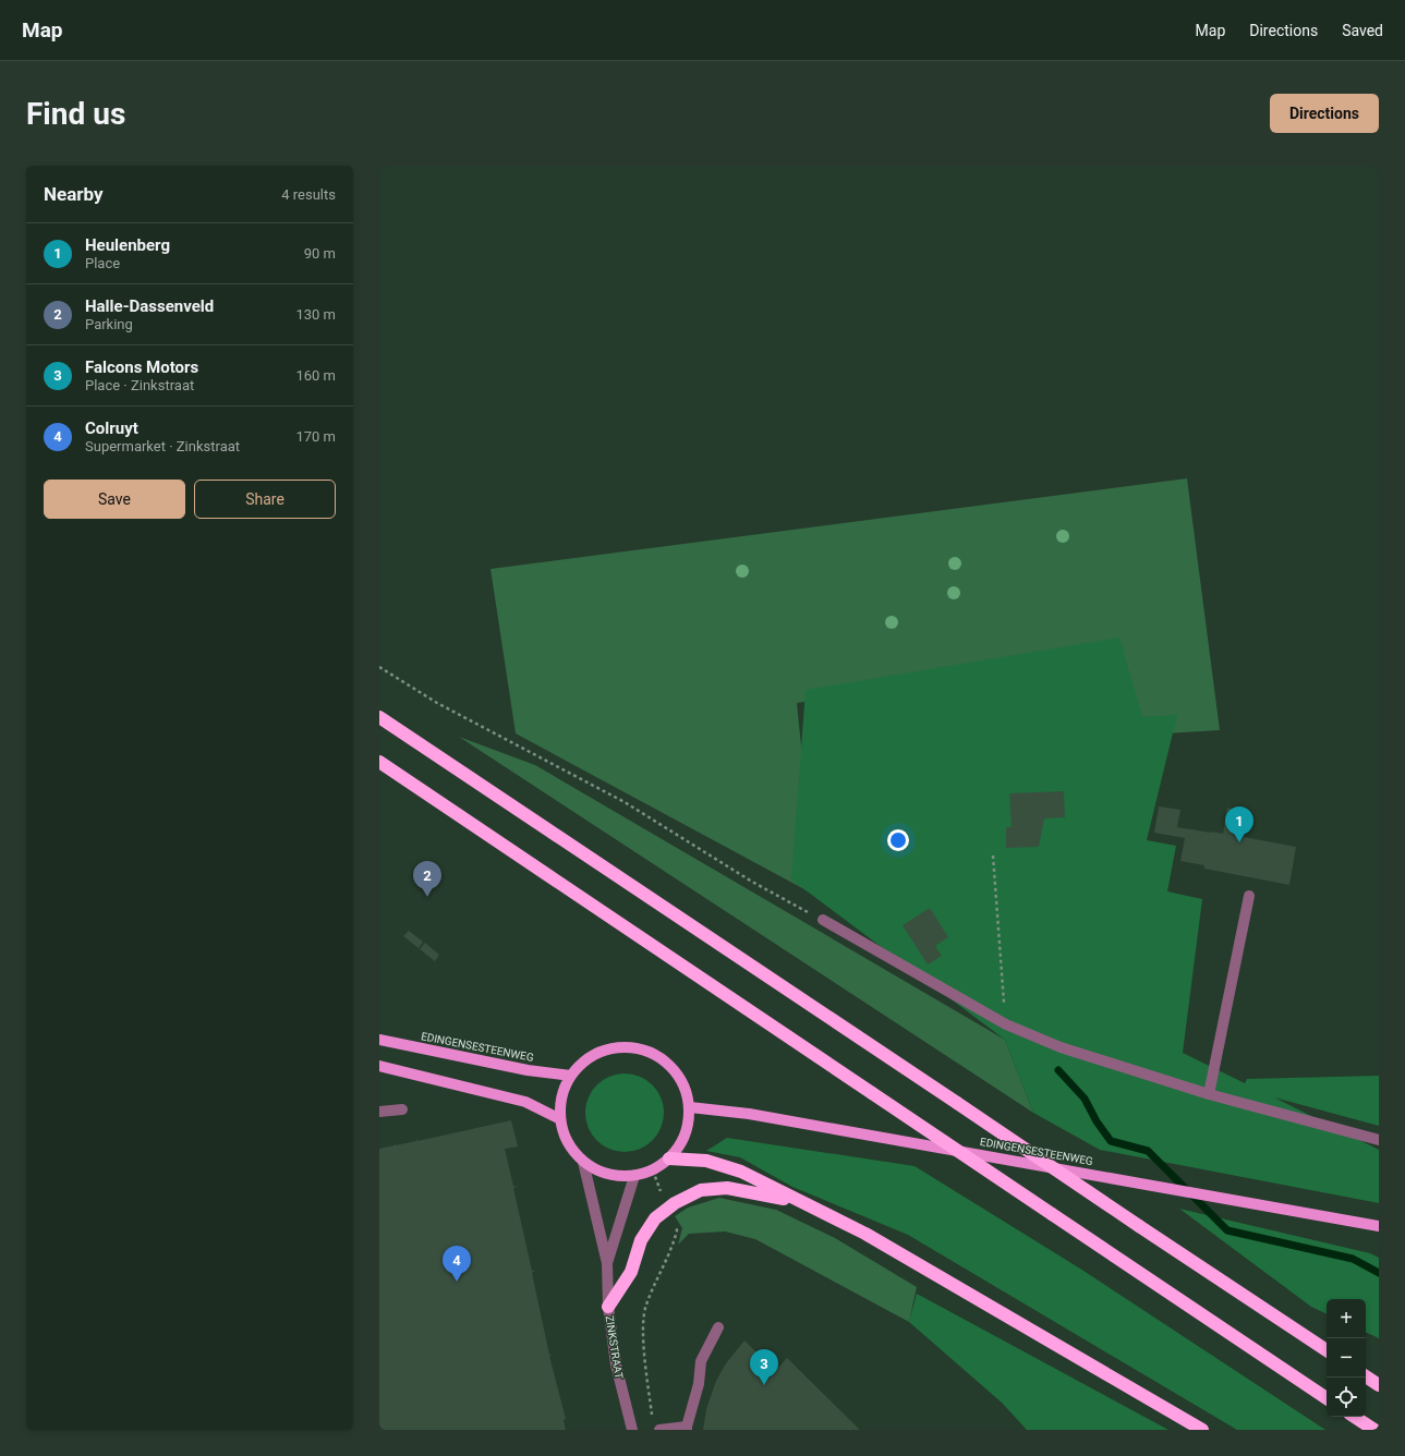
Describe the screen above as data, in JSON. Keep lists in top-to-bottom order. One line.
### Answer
{"streets":{"main road":["EDINGENSESTEENWEG"],"street":["ZINKSTRAAT"]},"crossings":[["EDINGENSESTEENWEG","ZINKSTRAAT"]],"page":{"header":"Map","nav":["Map","Directions","Saved"],"buttons":["Directions",["Save","Share"]],"title":"Find us","heading":["Nearby","4 results"],"list":[{"mark":"1","name":"Heulenberg","note":"Place","value":"90 m"},{"mark":"2","name":"Halle-Dassenveld","note":"Parking","value":"130 m"},{"mark":"3","name":"Falcons Motors","note":"Place · Zinkstraat","value":"160 m"},{"mark":"4","name":"Colruyt","note":"Supermarket · Zinkstraat","value":"170 m"}],"pins":["1","2","4","3"],"map_buttons":["+","−"]}}
